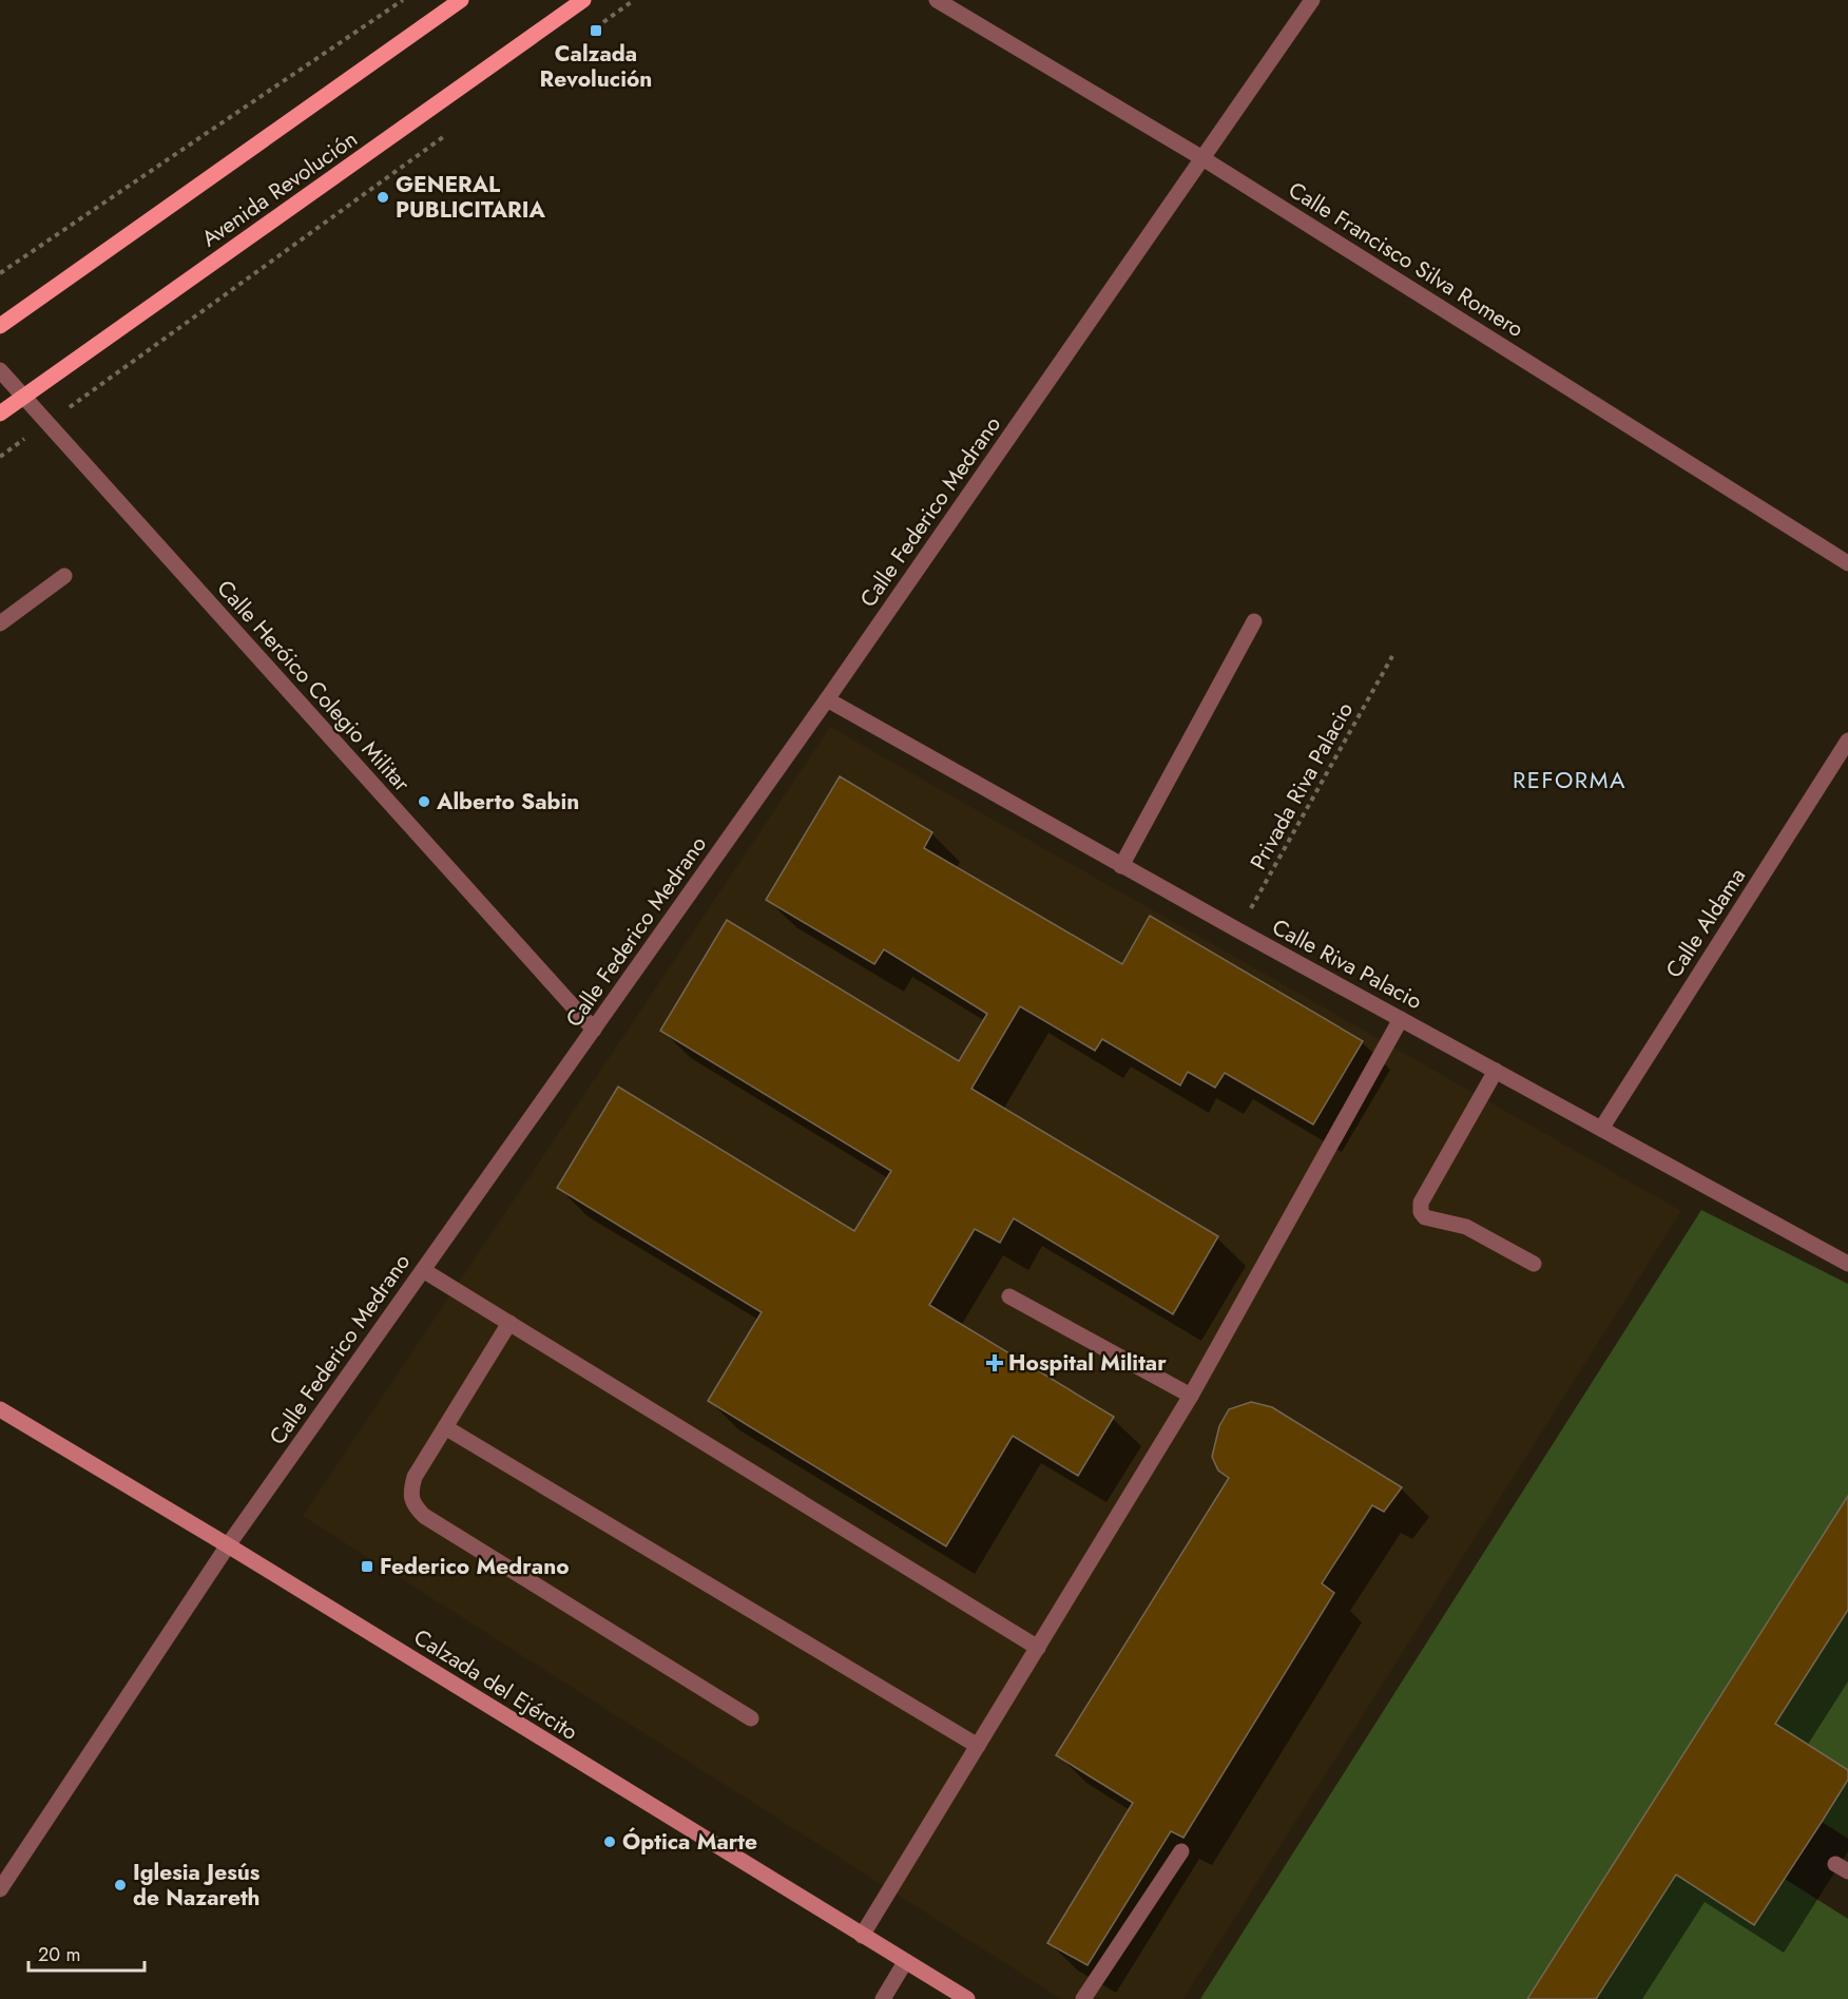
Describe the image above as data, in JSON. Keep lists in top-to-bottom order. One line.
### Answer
{"streets":{"main road":["Avenida Revolución","Calzada del Ejército"],"street":["Calle Francisco Silva Romero","Calle Federico Medrano","Calle Heróico Colegio Militar","Calle Aldama","Calle Riva Palacio"],"path":["Privada Riva Palacio"]},"crossings":[["Avenida Revolución","Calle Heróico Colegio Militar"],["Calle Francisco Silva Romero","Calle Federico Medrano"],["Calle Federico Medrano","Calle Heróico Colegio Militar"],["Calle Federico Medrano","Calle Riva Palacio"],["Calle Federico Medrano","Calzada del Ejército"],["Privada Riva Palacio","Calle Riva Palacio"],["Calle Aldama","Calle Riva Palacio"]],"districts":["REFORMA"],"places":{"transit":["Calzada Revolución","Federico Medrano"],"other":["GENERAL PUBLICITARIA","Alberto Sabin","Óptica Marte","Iglesia Jesús de Nazareth"],"health":["Hospital Militar"]},"scale_bar":"20 m"}
